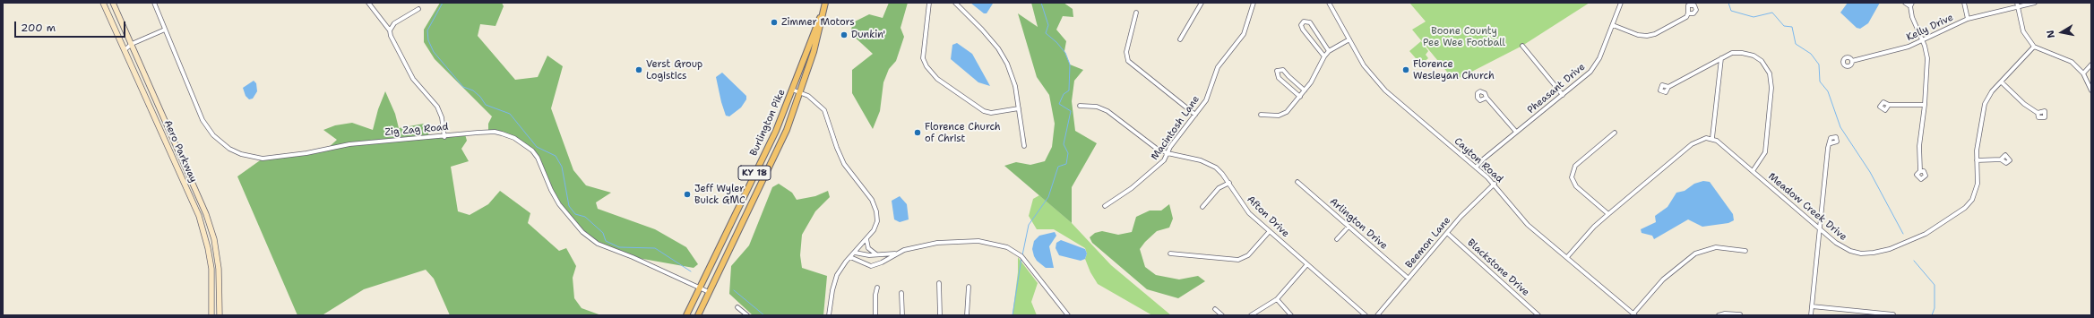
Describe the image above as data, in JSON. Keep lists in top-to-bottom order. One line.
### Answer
{"streets":{"main road":["Burlington Pike","Aero Parkway","KY 18"],"street":["Kelly Drive","Pheasant Drive","Macintosh Lane","Zig Zag Road","Cayton Road","Meadow Creek Drive","Afton Drive","Arlington Drive","Beemon Lane","Blackstone Drive"]},"crossings":[["Pheasant Drive","Cayton Road"],["Burlington Pike","Zig Zag Road"],["Macintosh Lane","Afton Drive"],["Cayton Road","Beemon Lane"],["Arlington Drive","Beemon Lane"],["Beemon Lane","Blackstone Drive"]],"parks":["Boone County Pee Wee Football"],"places":["Zimmer Motors","Dunkin'","Verst Group Logistics","Florence Wesleyan Church","Florence Church of Christ","Jeff Wyler Buick GMC"],"scale_bar":"200 m","north":"left"}
